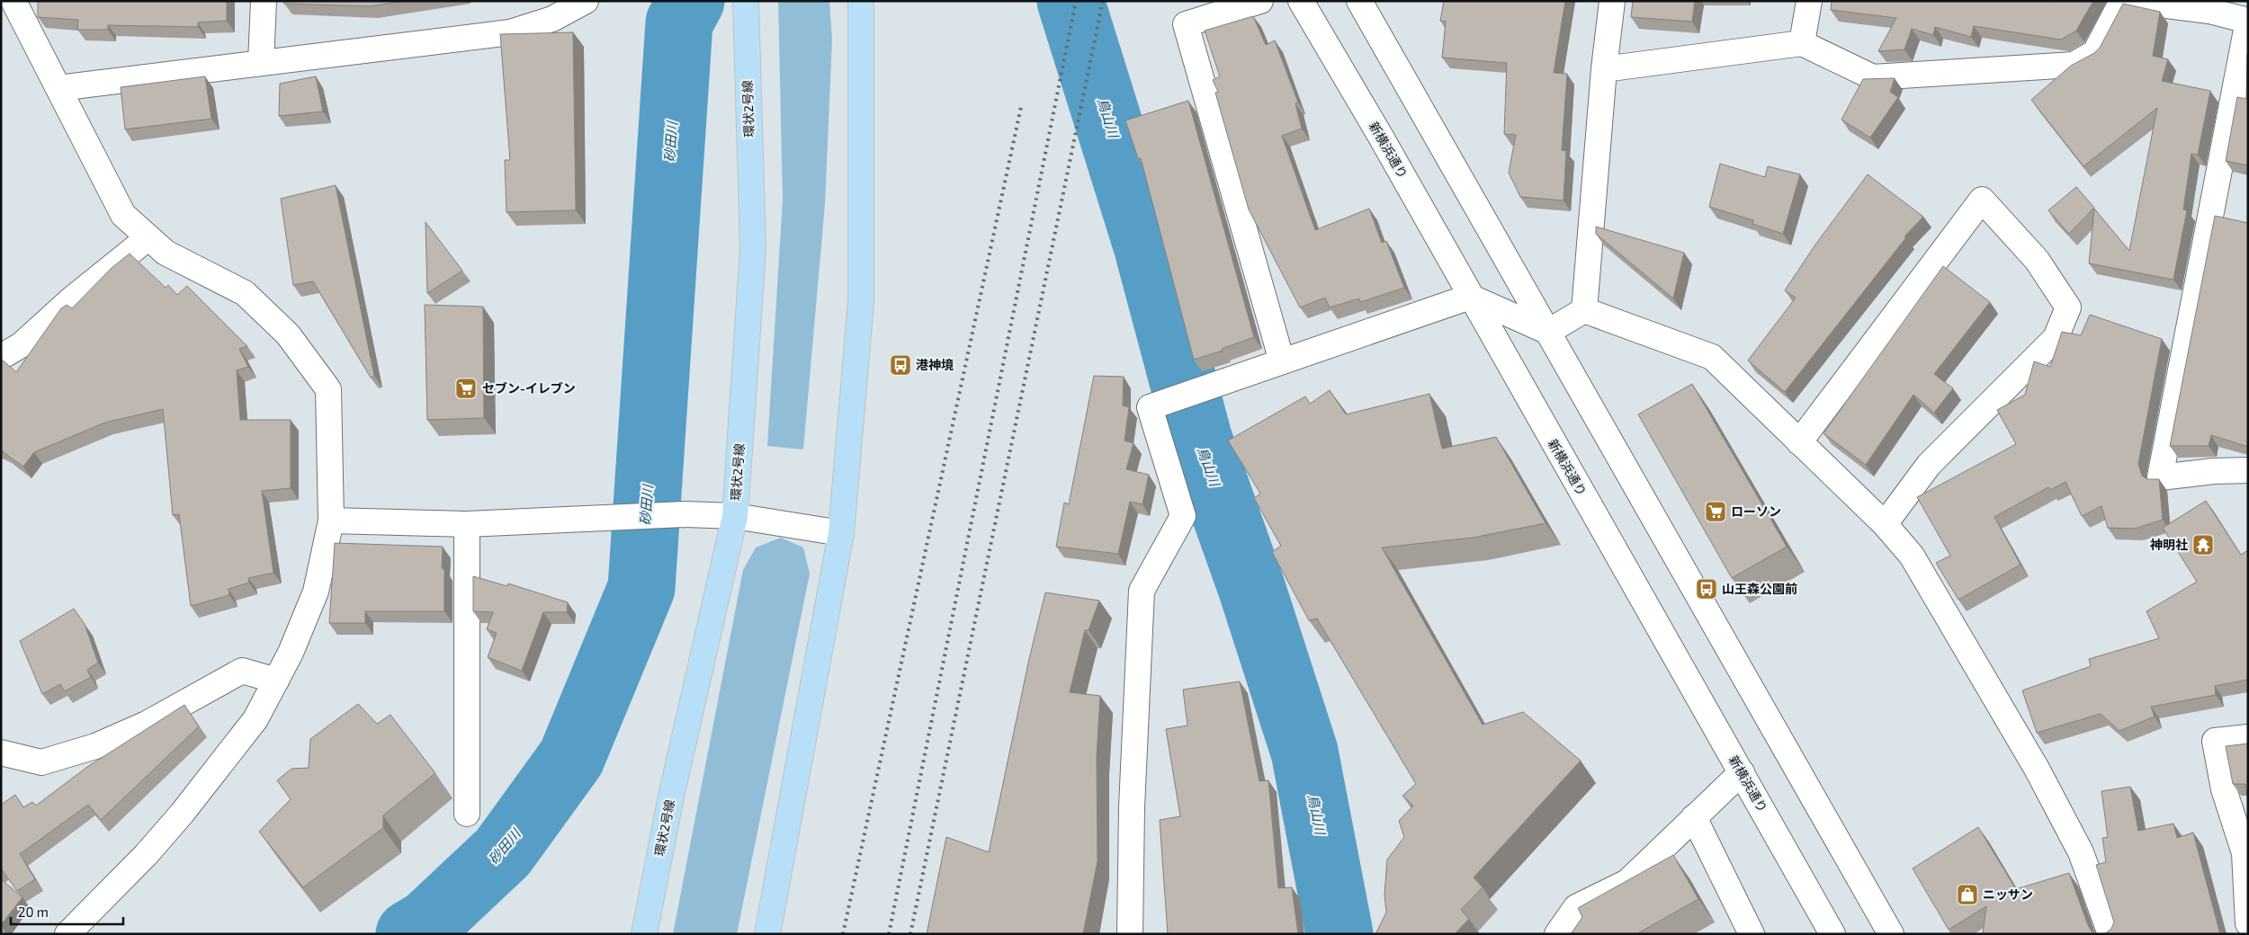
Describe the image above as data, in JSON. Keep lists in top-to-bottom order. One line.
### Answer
{"streets":{"main road":["環状2号線"],"street":["新横浜通り"]},"water":["鳥山川","砂田川"],"places":{"bus stop":["港神境","山王森公園前"],"supermarket":["セブン-イレブン","ローソン"],"temple":["神明社"],"shop":["ニッサン"]},"scale_bar":"20 m"}
